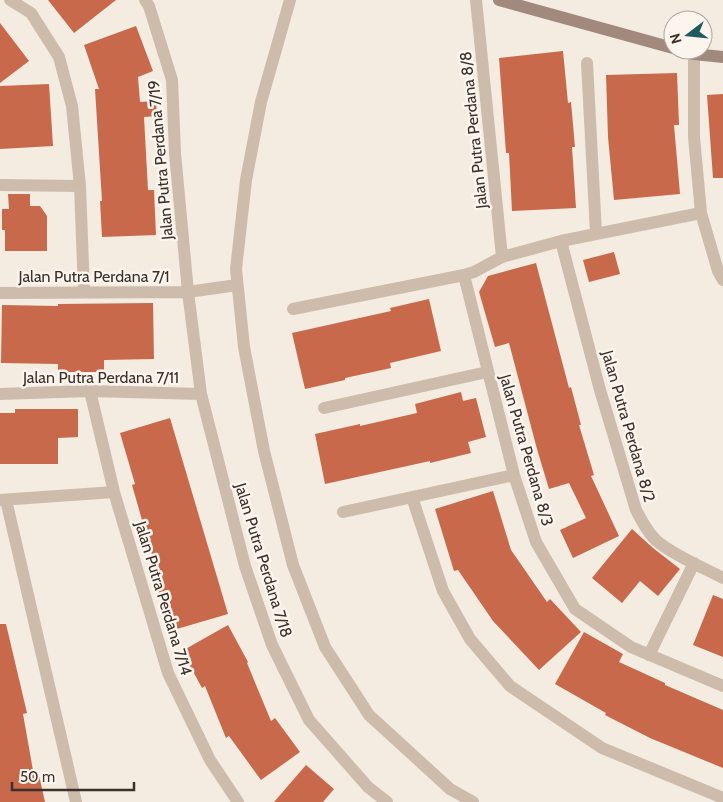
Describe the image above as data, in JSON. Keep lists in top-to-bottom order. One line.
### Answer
{"streets":{"street":["Jalan Putra Perdana 8/8","Jalan Putra Perdana 7/19","Jalan Putra Perdana 7/1","Jalan Putra Perdana 7/11","Jalan Putra Perdana 8/2","Jalan Putra Perdana 8/3","Jalan Putra Perdana 7/18","Jalan Putra Perdana 7/14"]},"crossings":[["Jalan Putra Perdana 7/19","Jalan Putra Perdana 7/1"],["Jalan Putra Perdana 7/19","Jalan Putra Perdana 7/18"],["Jalan Putra Perdana 7/1","Jalan Putra Perdana 7/18"],["Jalan Putra Perdana 7/11","Jalan Putra Perdana 7/18"],["Jalan Putra Perdana 7/11","Jalan Putra Perdana 7/14"]],"scale_bar":"50 m","north":"left"}
